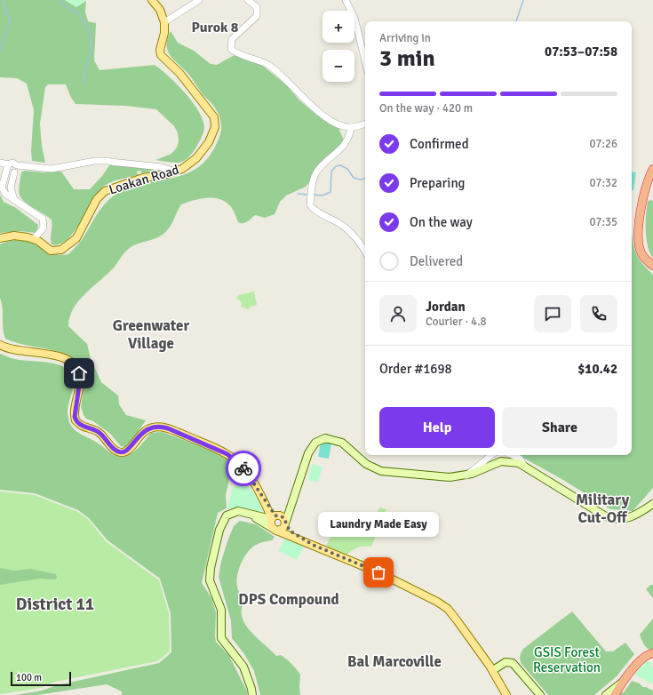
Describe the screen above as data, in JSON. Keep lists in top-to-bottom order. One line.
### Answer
{"streets":{"main road":["Loakan Road"]},"districts":["Purok 8","Greenwater Village","Military Cut-Off","DPS Compound","District 11","Bal Marcoville"],"parks":["GSIS Forest Reservation"],"places":["Laundry Made Easy"],"scale_bar":"100 m","page":{"map_buttons":["+","−"],"heading":["3 min","Arriving in","07:53–07:58"],"panel":["Jordan","Courier · 4.8","Order #1698","$10.42"],"bar":"On the way · 420 m","list":[["Confirmed","07:26"],["Preparing","07:32"],["On the way","07:35"],"Delivered"],"buttons":["Help","Share"],"bubble":"Laundry Made Easy","scale":"100 m"}}
